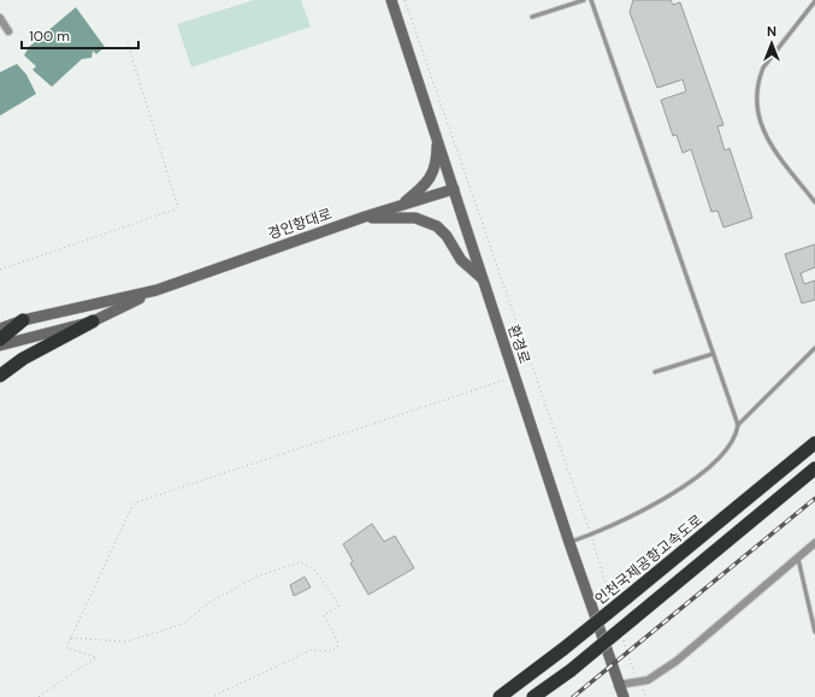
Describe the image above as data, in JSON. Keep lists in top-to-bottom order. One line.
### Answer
{"streets":{"highway":["인천국제공항고속도로"],"street":["경인항대로","환경로"]},"crossings":[["경인항대로","환경로"]],"scale_bar":"100 m","north":"top"}
